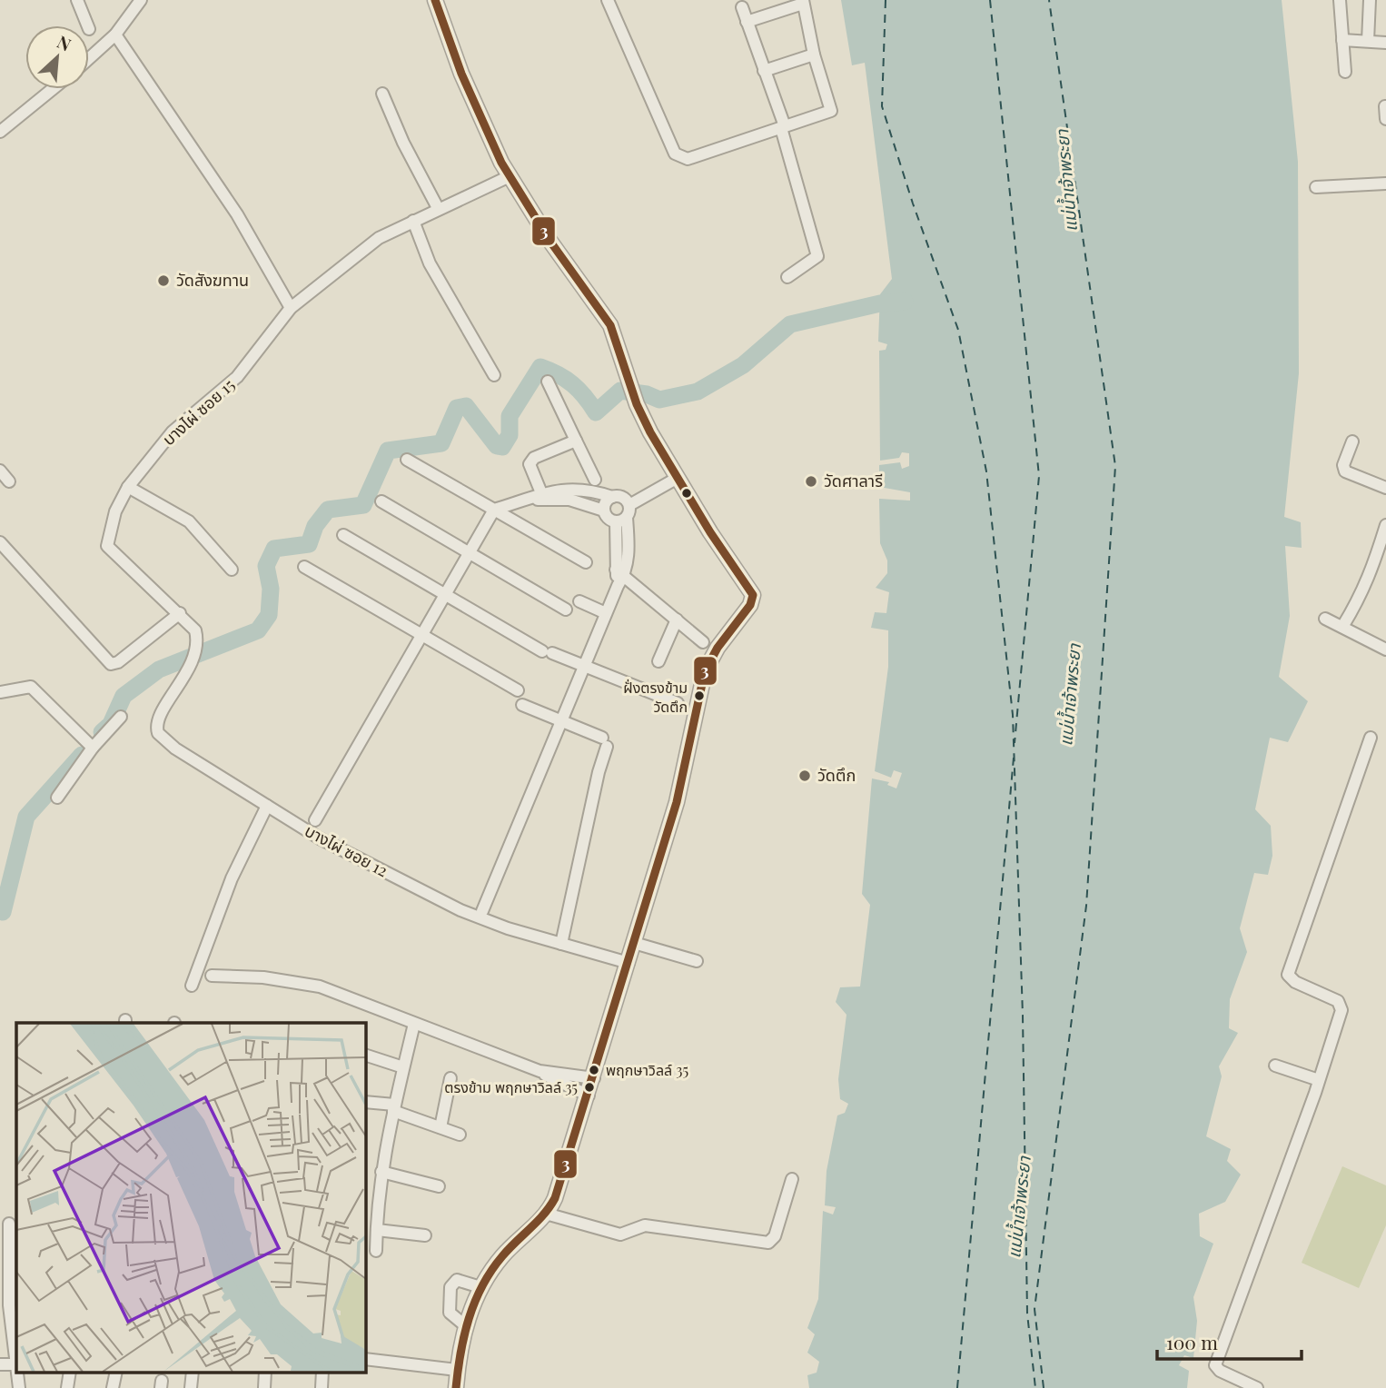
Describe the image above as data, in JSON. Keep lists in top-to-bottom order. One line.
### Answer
{"streets":{"street":["บางไผ่ ซอย 15","บางไผ่ ซอย 12"]},"crossings":[["บางไผ่ ซอย 15","บางไผ่ ซอย 12"]],"water":["แม่น้ำเจ้าพระยา"],"places":["วัดสังฆทาน","วัดศาลารี","ฝั่งตรงข้าม วัดตึก","วัดตึก","พฤกษาวิลล์ 35","ตรงข้าม พฤกษาวิลล์ 35"],"lines":["transit line 3"],"scale_bar":"100 m","north":"top right"}
